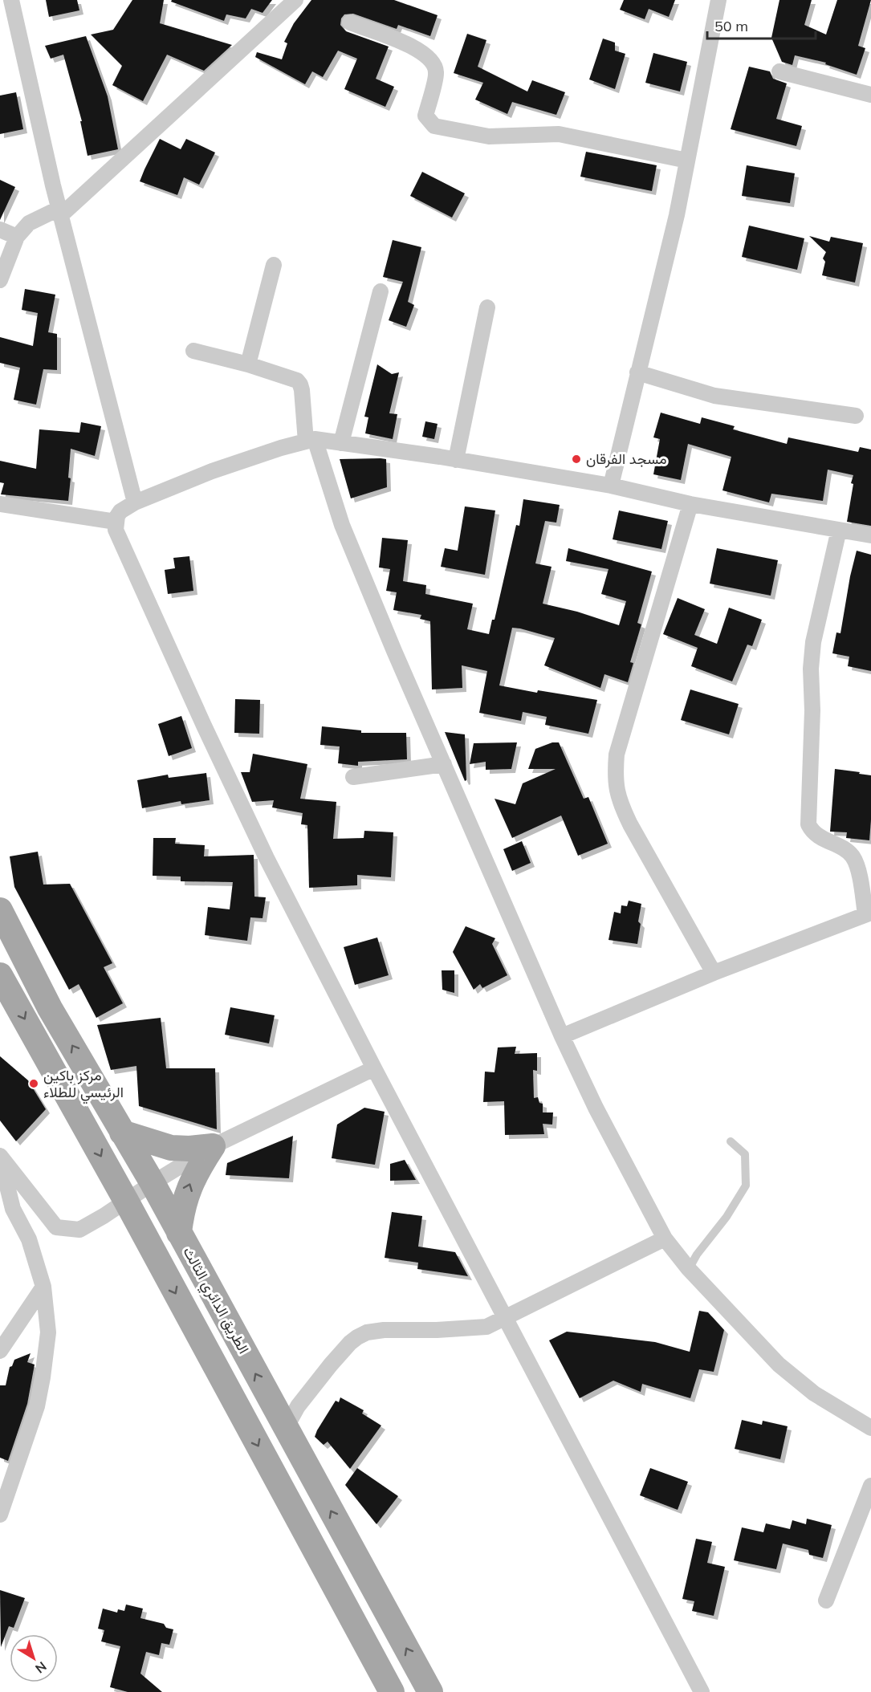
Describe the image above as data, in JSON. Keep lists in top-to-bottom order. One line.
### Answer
{"streets":{"main road":["الطريق الدائري الثالث"]},"places":["مسجد الفرقان","مركز باكين الرئيسي للطلاء"],"scale_bar":"50 m","north":"bottom right"}
